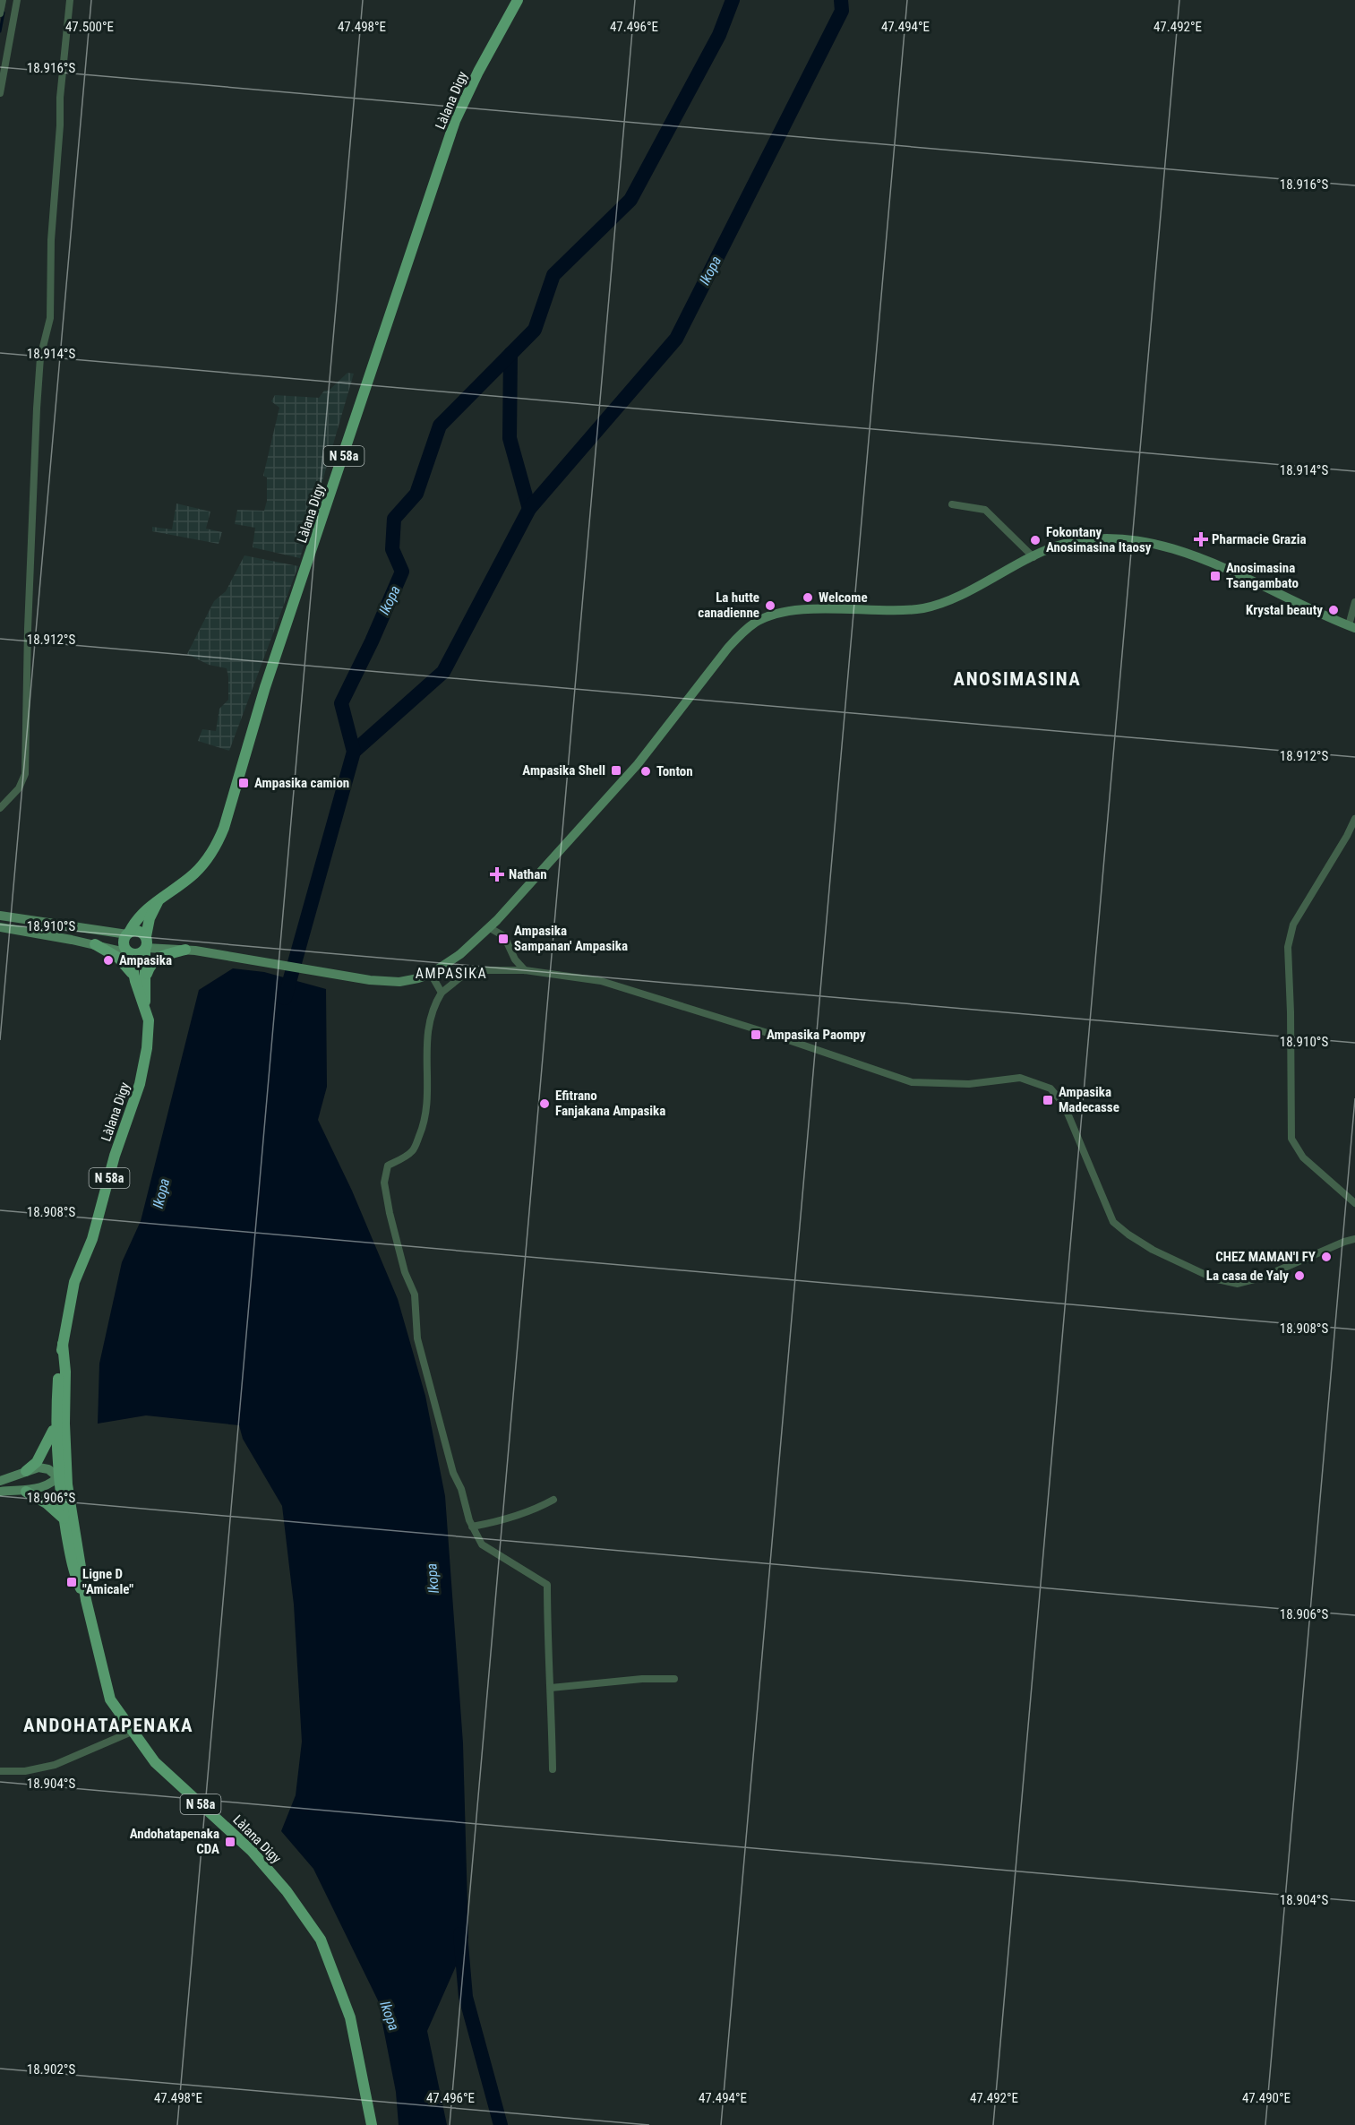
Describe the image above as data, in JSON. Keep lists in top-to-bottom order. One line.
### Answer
{"streets":{"main road":["Làlana Digy","N 58a"]},"crossings":[["Làlana Digy","N 58a"]],"districts":["ANOSIMASINA","AMPASIKA","ANDOHATAPENAKA"],"water":["Ikopa"],"places":{"health":["Pharmacie Grazia","Nathan"],"other":["Fokontany Anosimasina Itaosy","Welcome","La hutte canadienne","Krystal beauty","Tonton","Ampasika","Efitrano Fanjakana Ampasika","CHEZ MAMAN'I FY","La casa de Yaly"],"transit":["Anosimasina Tsangambato","Ampasika Shell","Ampasika camion","Ampasika Sampanan' Ampasika","Ampasika Paompy","Ampasika Madecasse","Ligne D \"Amicale\"","Andohatapenaka CDA"]},"coordinates":["47.498°E","47.496°E","47.494°E","47.492°E","47.500°E","18.916°S","18.914°S","18.912°S","18.910°S","18.908°S","18.906°S","18.904°S","18.902°S","47.490°E"]}
